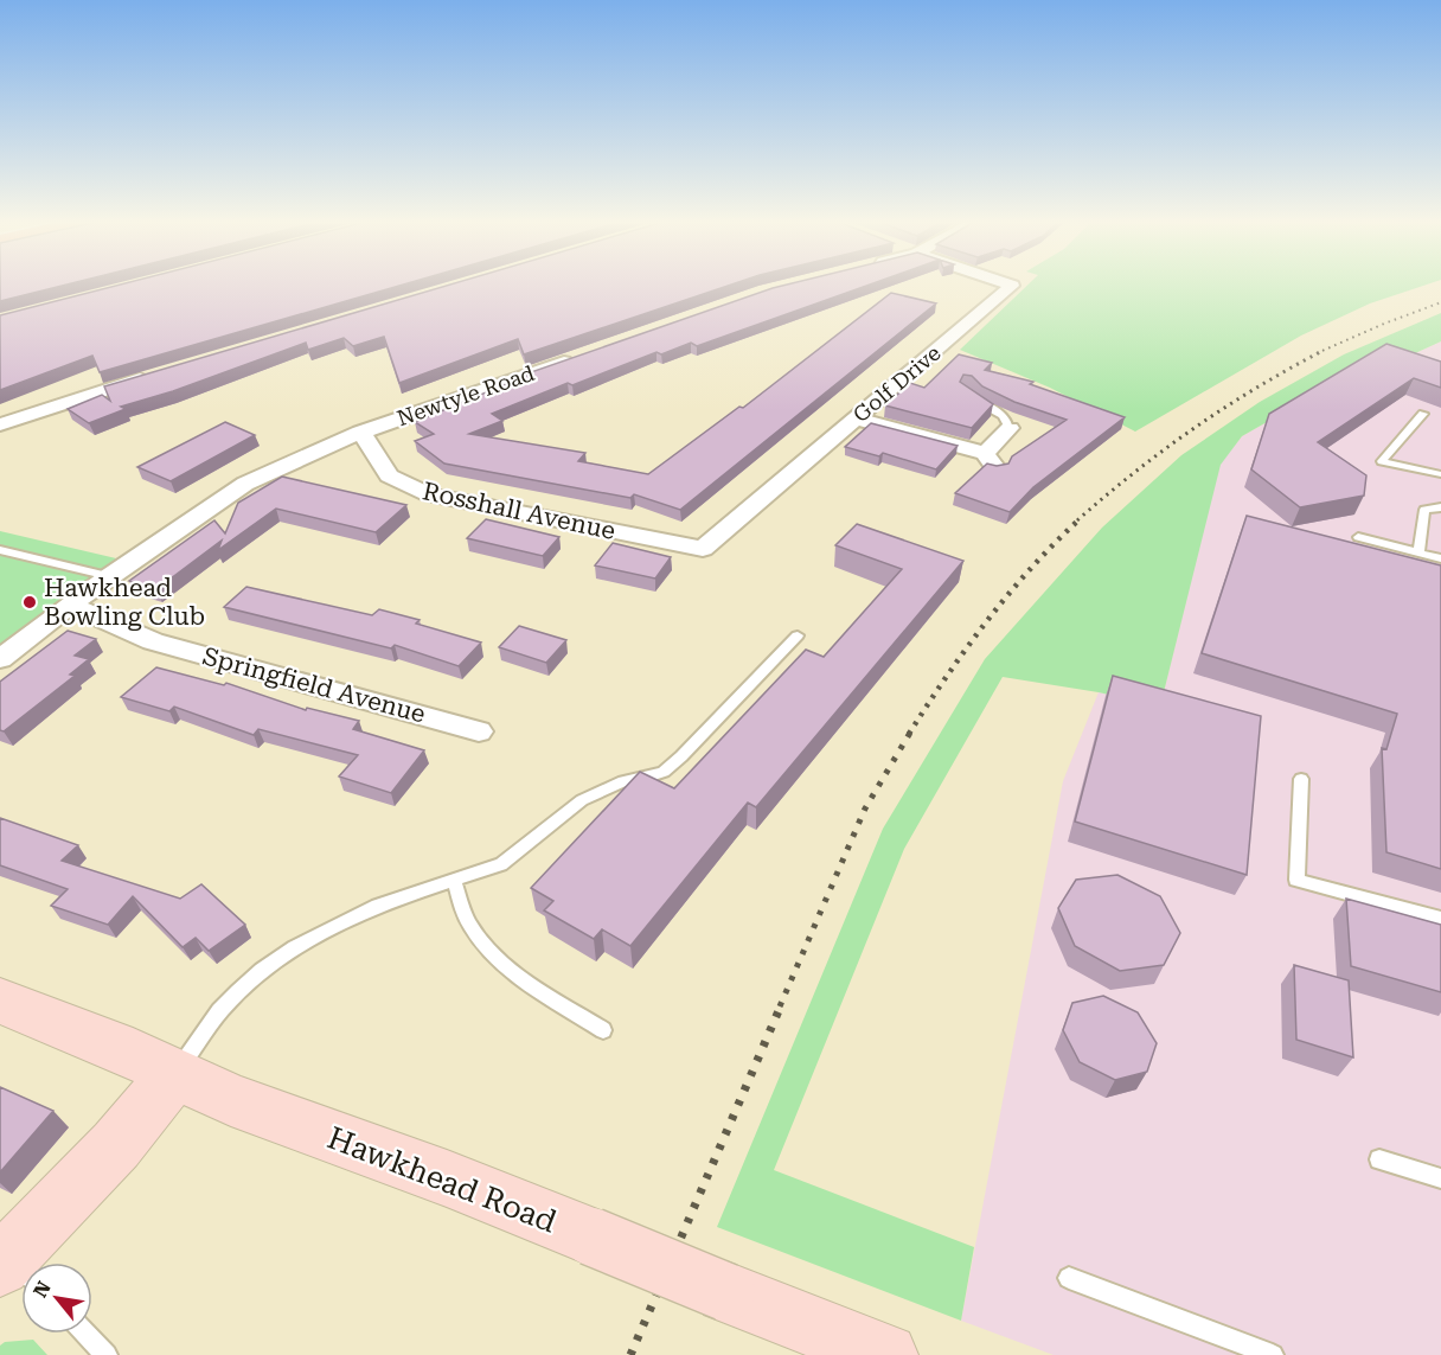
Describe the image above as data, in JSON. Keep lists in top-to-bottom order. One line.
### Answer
{"streets":{"street":["Golf Drive","Newtyle Road","Rosshall Avenue","Springfield Avenue","Hawkhead Road"]},"crossings":[["Golf Drive","Rosshall Avenue"],["Newtyle Road","Rosshall Avenue"],["Newtyle Road","Springfield Avenue"]],"places":["Hawkhead Bowling Club"],"north":"top left"}
